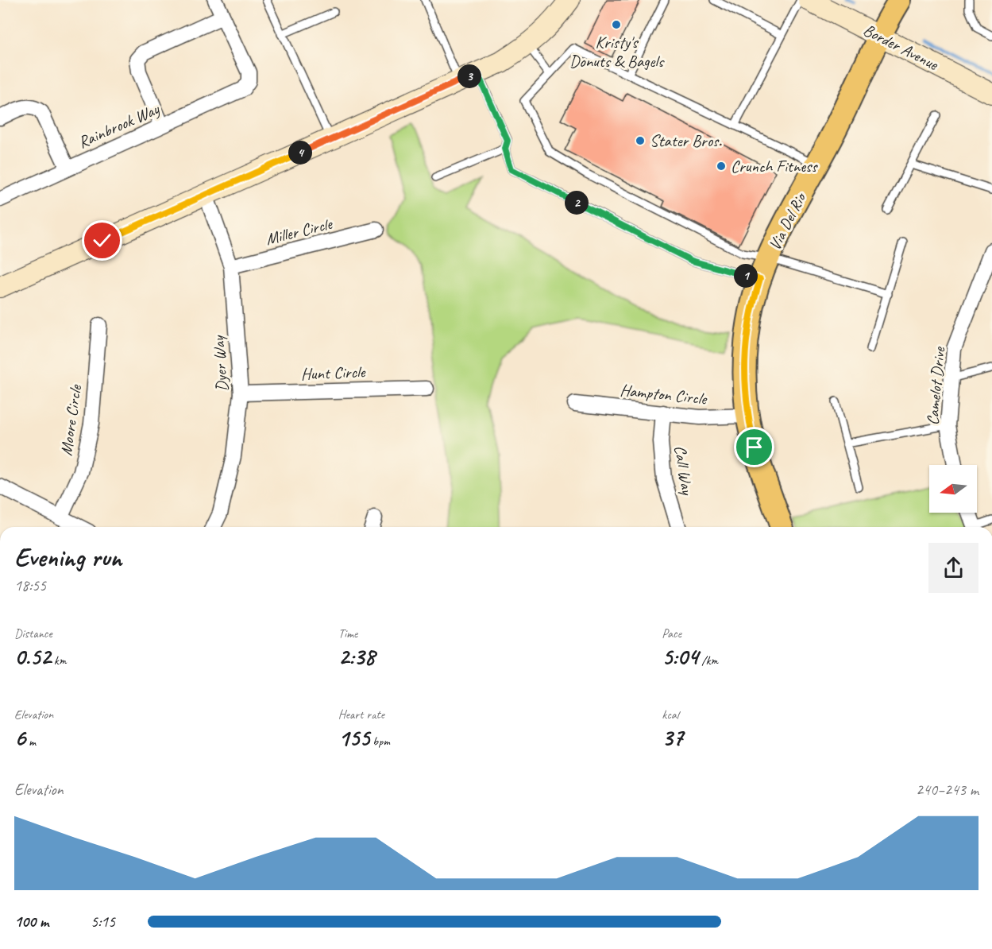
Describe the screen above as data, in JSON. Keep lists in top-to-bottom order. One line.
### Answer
{"streets":{"main road":["Via Del Rio"],"street":["Border Avenue","Rainbrook Way","Miller Circle","Dyer Way","Hunt Circle","Camelot Drive","Hampton Circle","Moore Circle","Call Way"]},"crossings":[["Border Avenue","Via Del Rio"],["Via Del Rio","Hampton Circle"],["Miller Circle","Dyer Way"],["Dyer Way","Hunt Circle"],["Hampton Circle","Call Way"]],"places":["Kristy's Donuts & Bagels","Stater Bros.","Crunch Fitness"],"north":"left","page":{"pins":["3","4","2","1"],"heading":["Evening run","18:55"],"stats":[["Distance","0.52 km"],["Time","2:38"],["Pace","5:04 /km"],["Elevation","6 m"],["Heart rate","155 bpm"],["kcal","37"]],"chart":["Elevation","240–243 m"],"list":[{"name":"100 m","note":"5:15"}]}}
